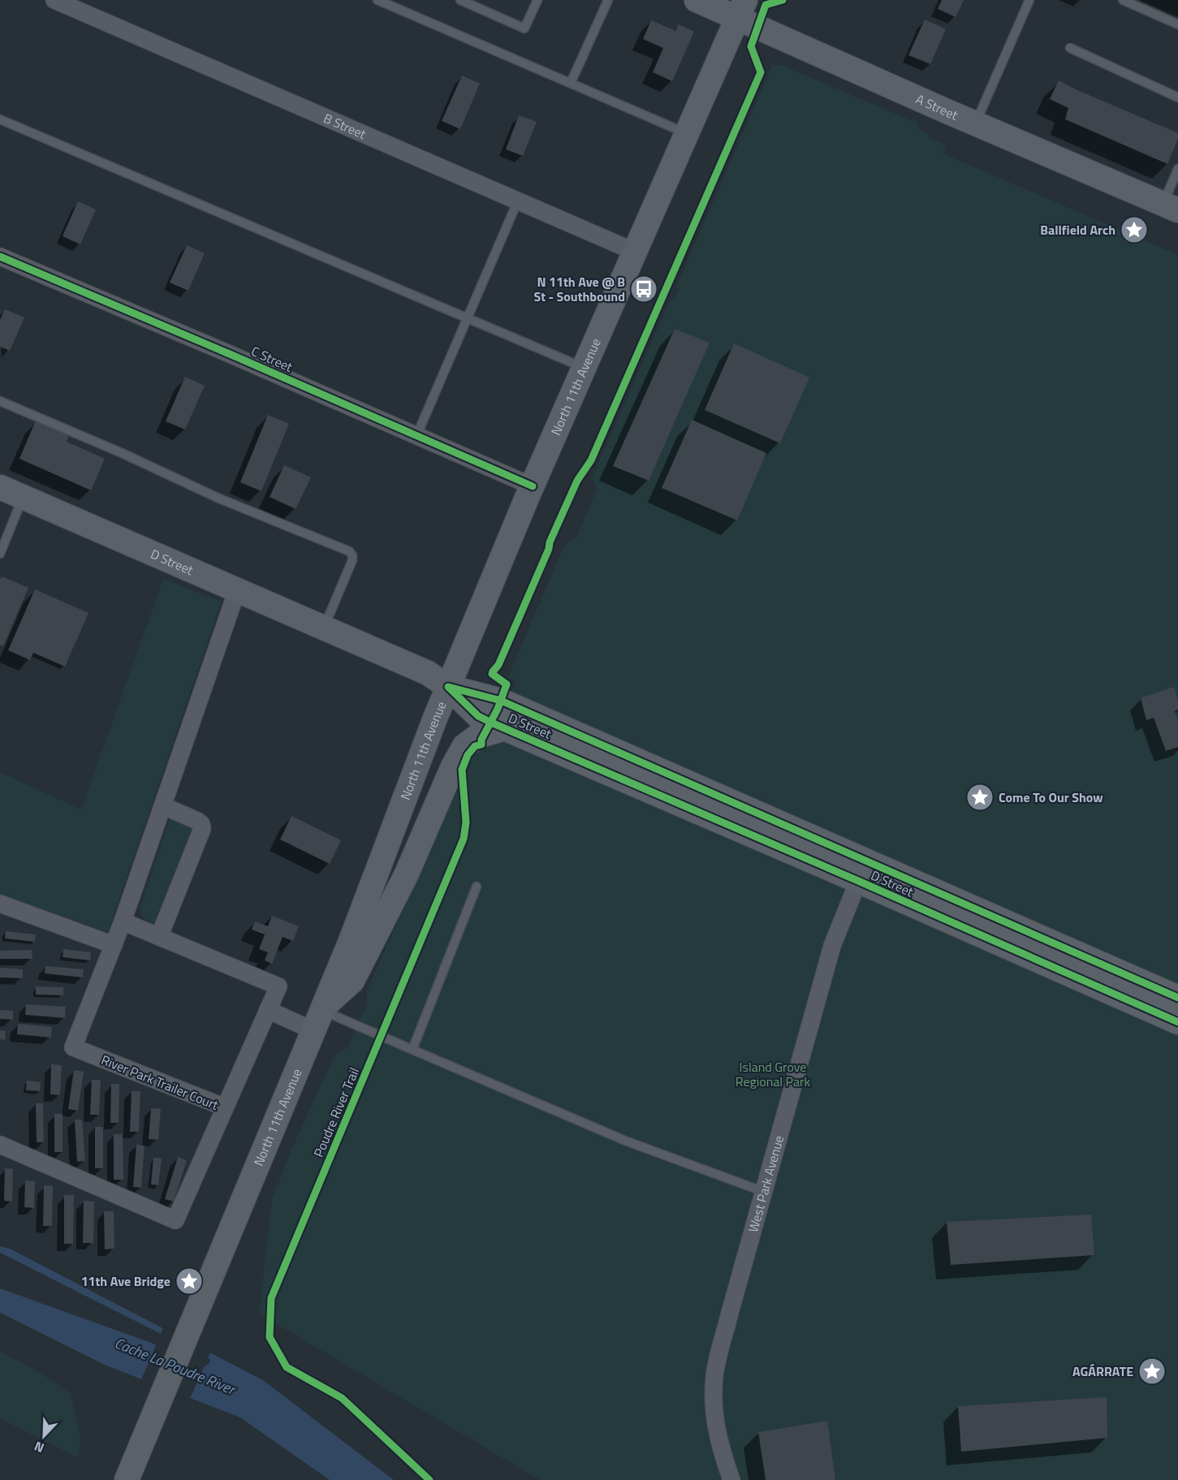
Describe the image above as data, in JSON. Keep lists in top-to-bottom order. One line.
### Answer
{"streets":{"street":["A Street","B Street","C Street","North 11th Avenue","D Street","River Park Trailer Court","West Park Avenue"],"cycle path":["Poudre River Trail"]},"crossings":[["A Street","North 11th Avenue"],["B Street","North 11th Avenue"],["C Street","North 11th Avenue"],["North 11th Avenue","D Street"],["D Street","West Park Avenue"]],"water":["Cache La Poudre River"],"parks":["Island Grove Regional Park"],"places":{"place":["Ballfield Arch","Come To Our Show","11th Ave Bridge","AGÁRRATE"],"bus stop":["N 11th Ave @ B St - Southbound"]},"north":"bottom left"}
